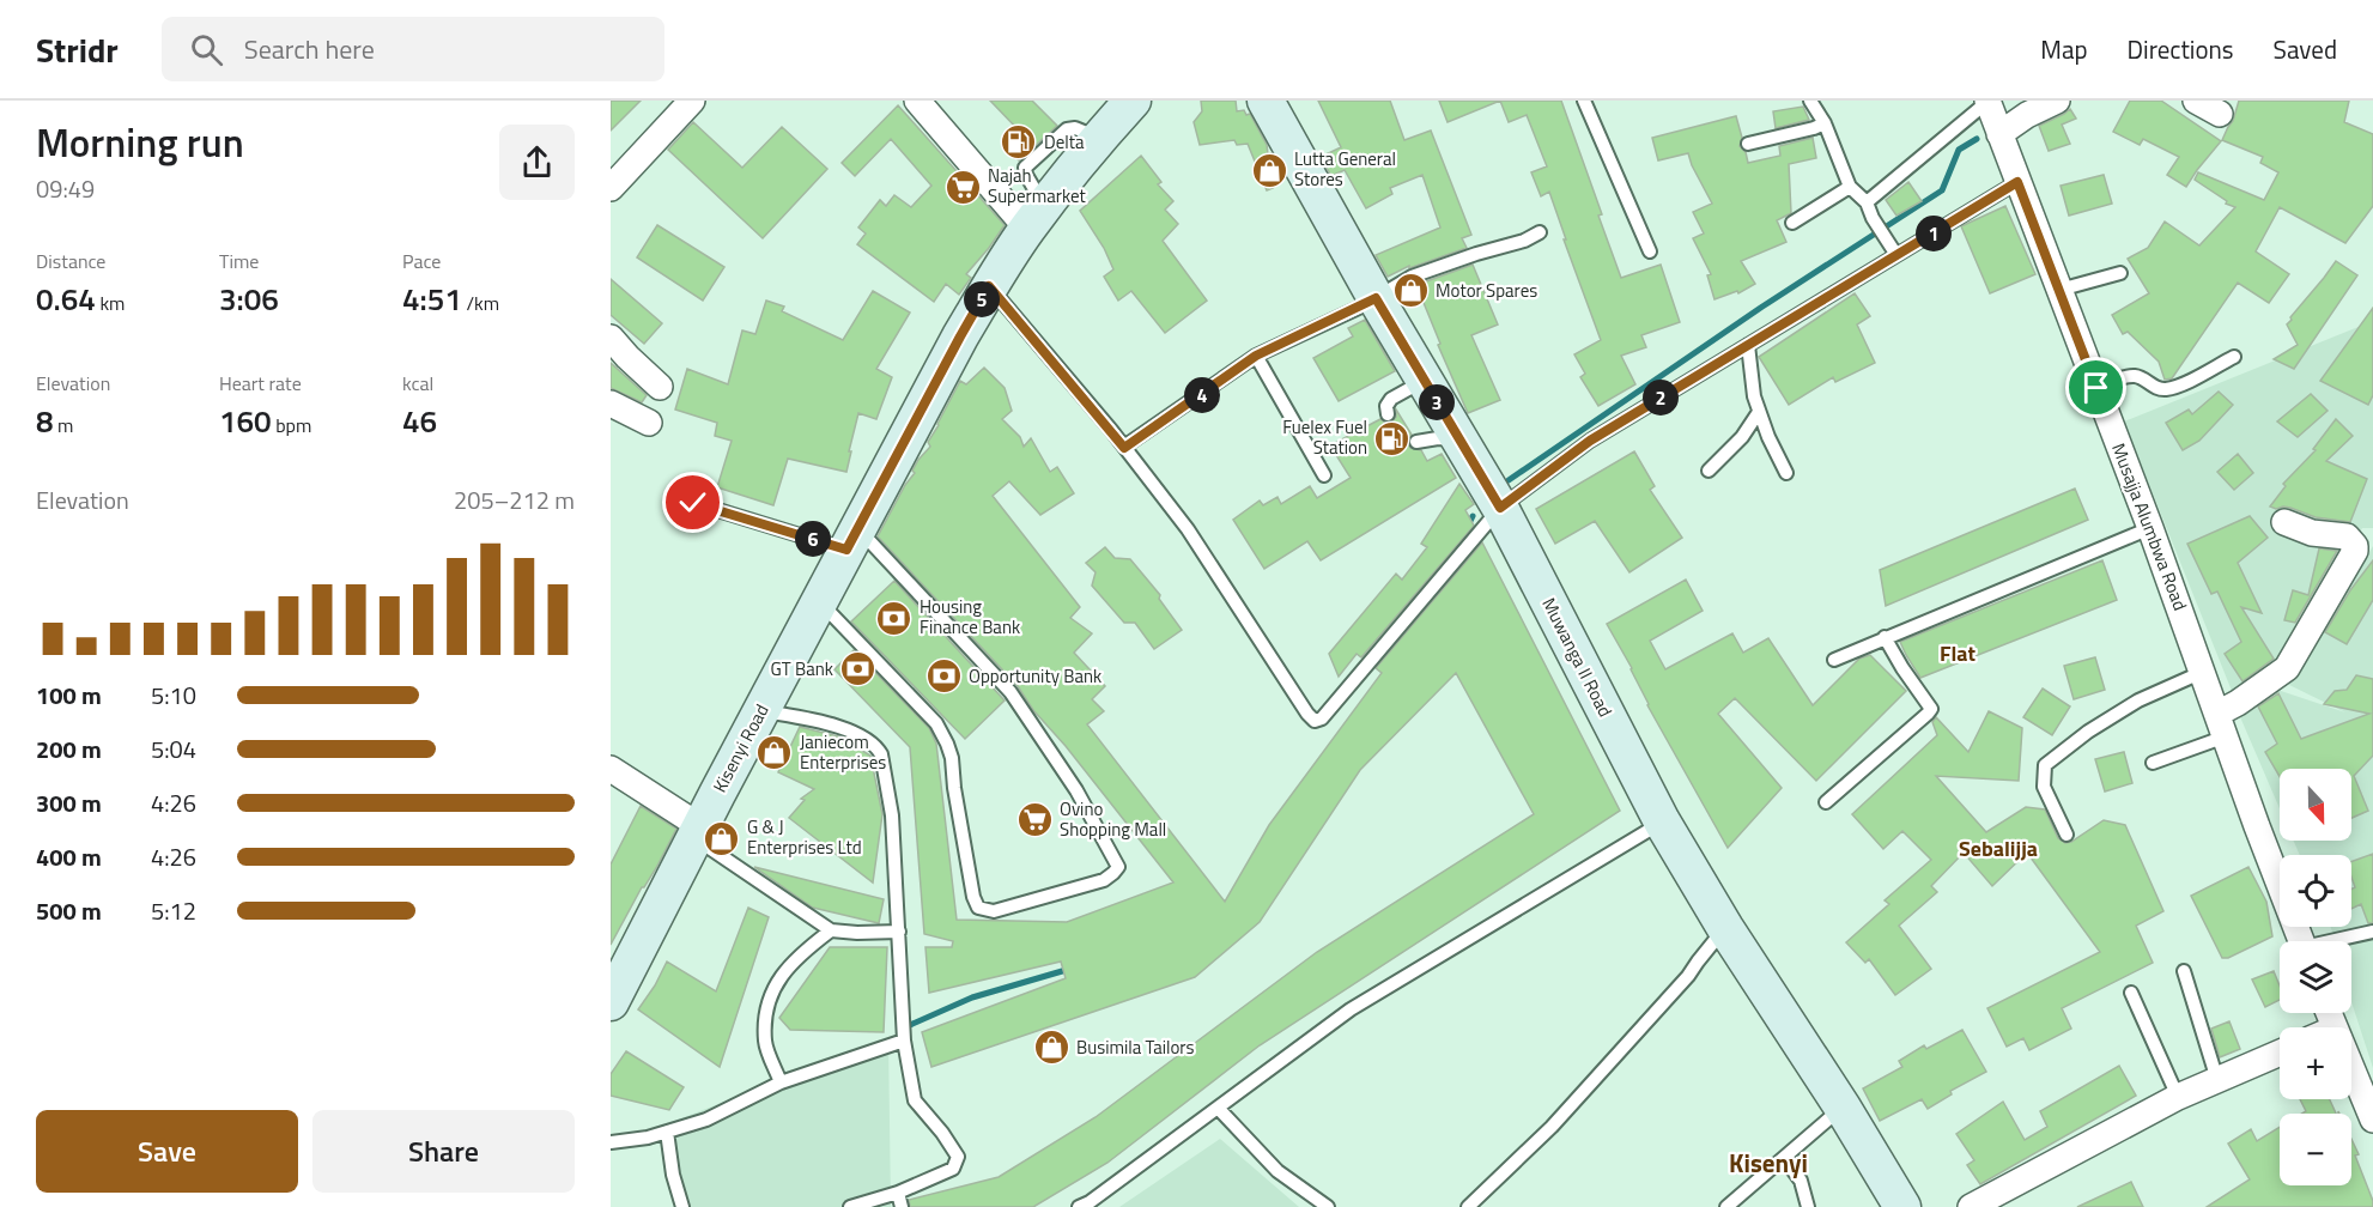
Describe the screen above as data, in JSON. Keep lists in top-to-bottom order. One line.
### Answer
{"streets":{"street":["Musajja Alumbwa Road","Muwanga II Road","Kisenyi Road"]},"districts":["Flat","Sebalijja","Kisenyi"],"places":{"fuel station":["Delta","Fuelex Fuel Station"],"shop":["Lutta General Stores","Motor Spares","Janiecom Enterprises","G & J Enterprises Ltd","Busimila Tailors"],"supermarket":["Najah Supermarket","Ovino Shopping Mall"],"bank":["Housing Finance Bank","GT Bank","Opportunity Bank"]},"north":"bottom","page":{"header":"Stridr","search":"Search here","nav":["Map","Directions","Saved"],"heading":["Morning run","09:49"],"pins":["1","5","4","2","3","6"],"stats":[["Distance","0.64 km"],["Time","3:06"],["Pace","4:51 /km"],["Elevation","8 m"],["Heart rate","160 bpm"],["kcal","46"]],"chart":["Elevation","205–212 m"],"list":[{"name":"100 m","note":"5:10"},{"name":"200 m","note":"5:04"},{"name":"300 m","note":"4:26"},{"name":"400 m","note":"4:26"},{"name":"500 m","note":"5:12"}],"map_buttons":["+","−"],"buttons":["Save","Share"]}}
